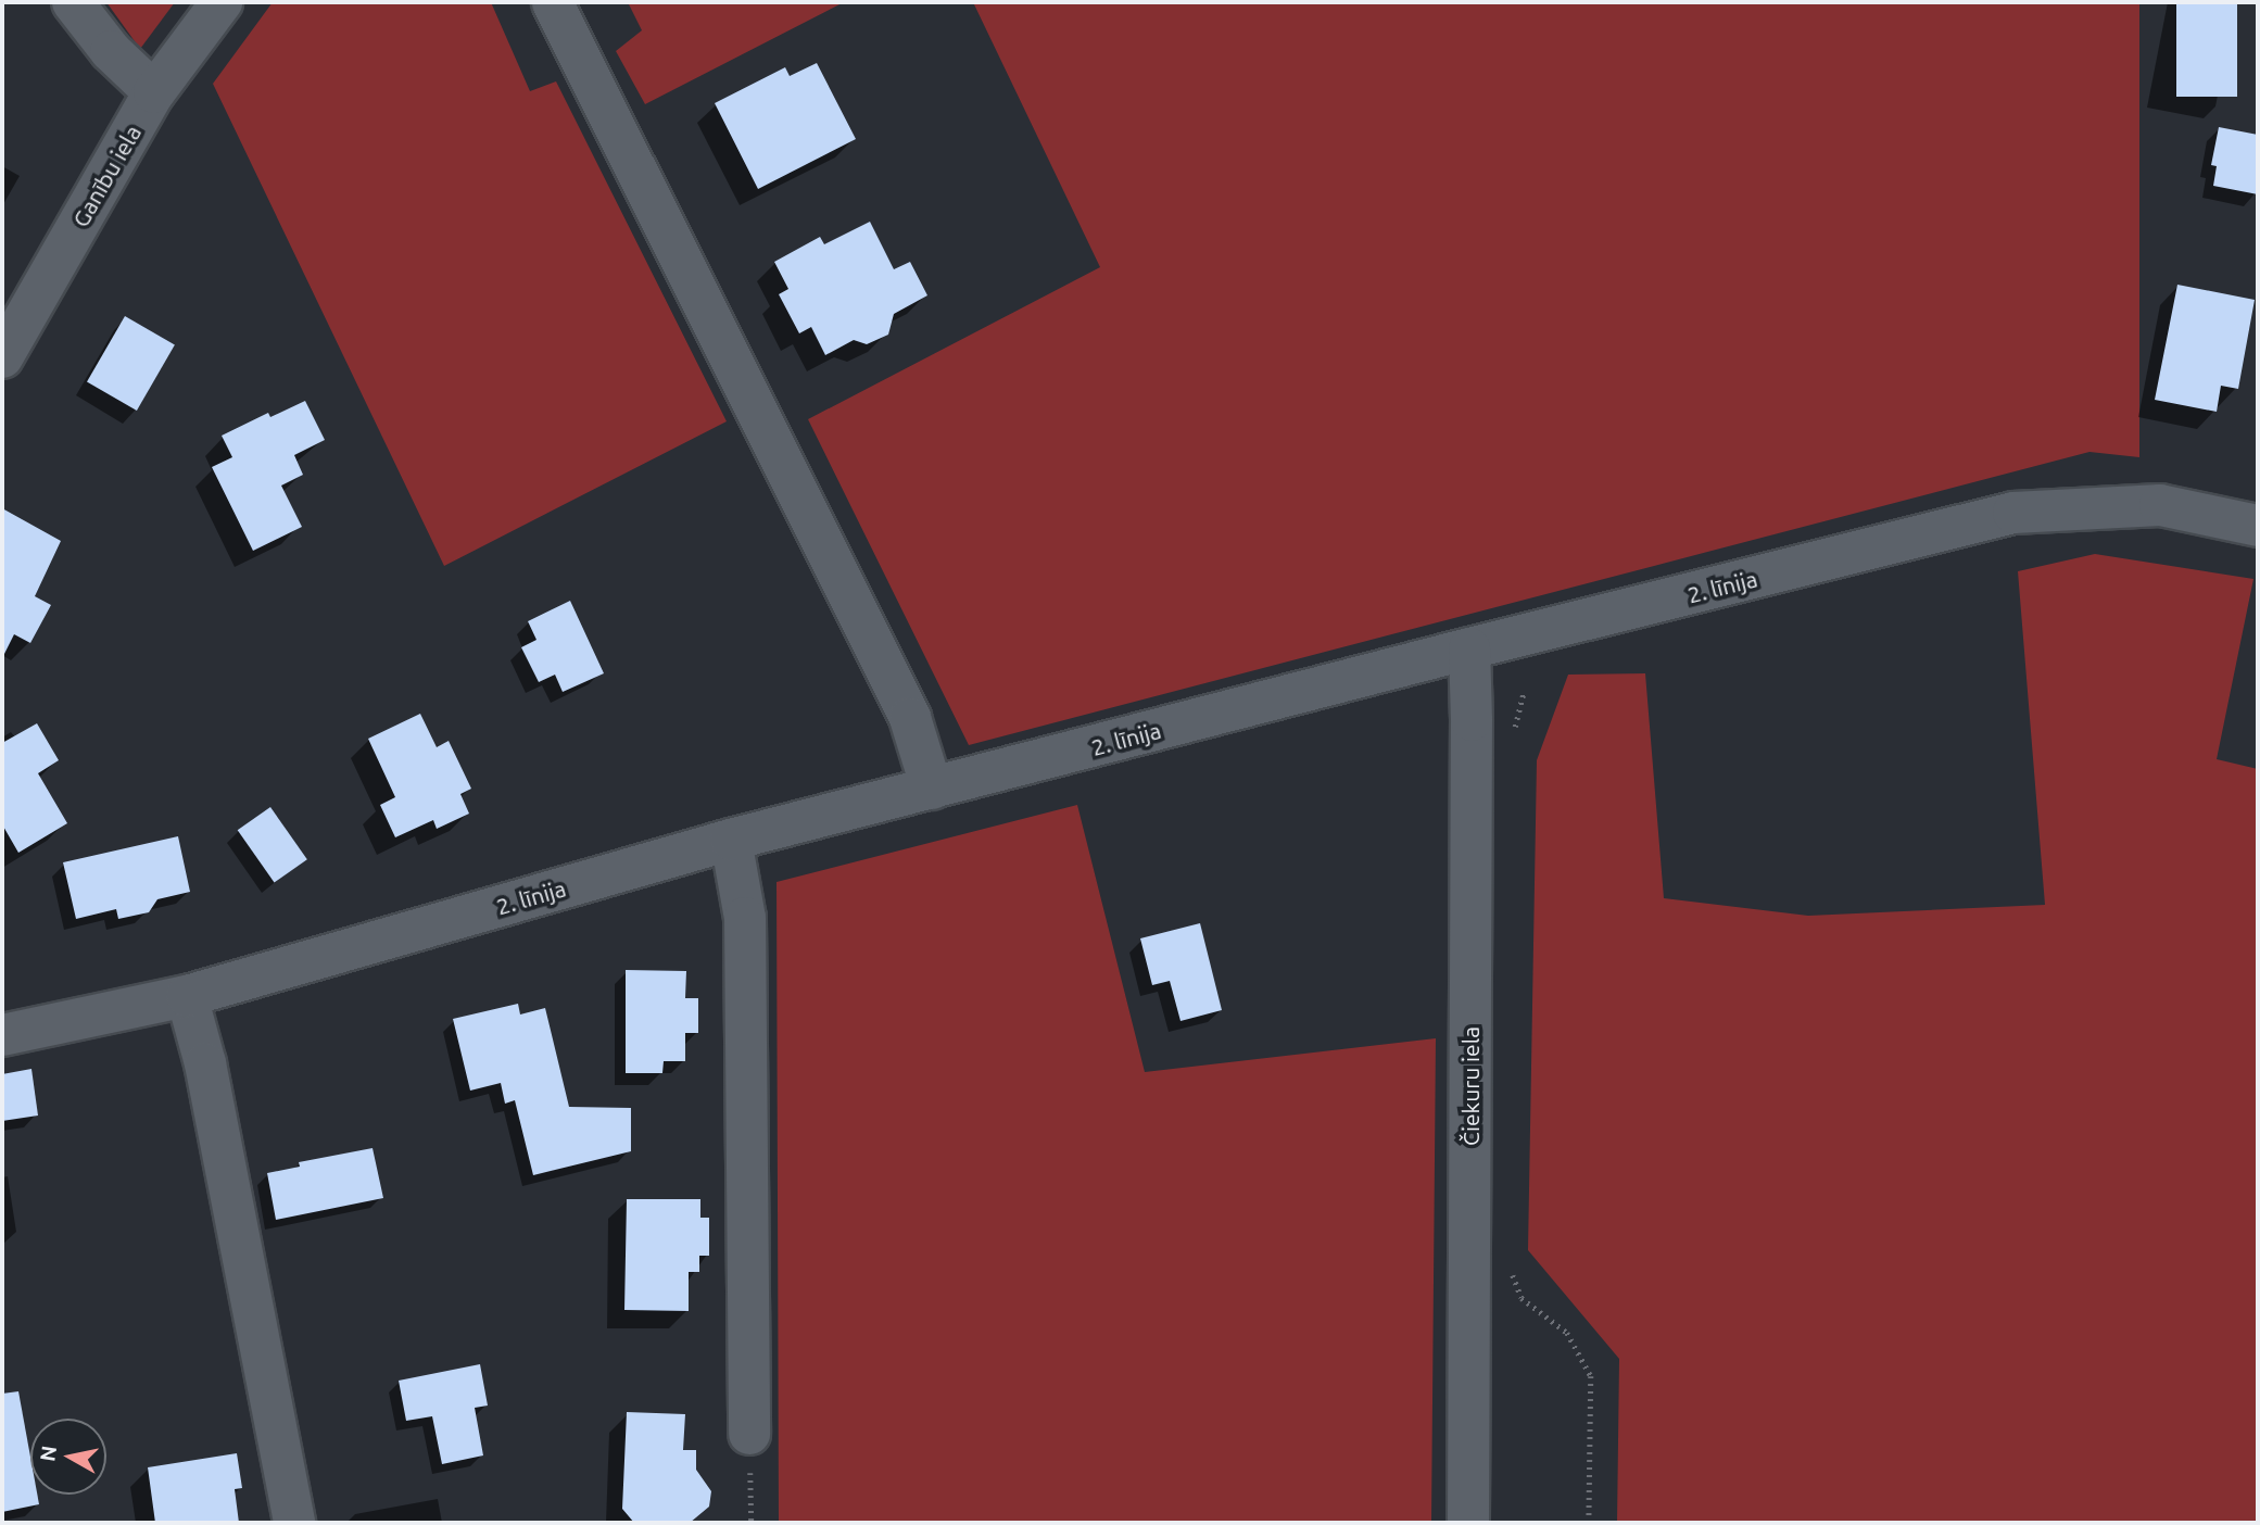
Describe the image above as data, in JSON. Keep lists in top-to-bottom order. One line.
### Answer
{"streets":{"street":["Ganību iela","2. līnija","Čiekuru iela"]},"crossings":[["2. līnija","Čiekuru iela"]],"north":"left"}
